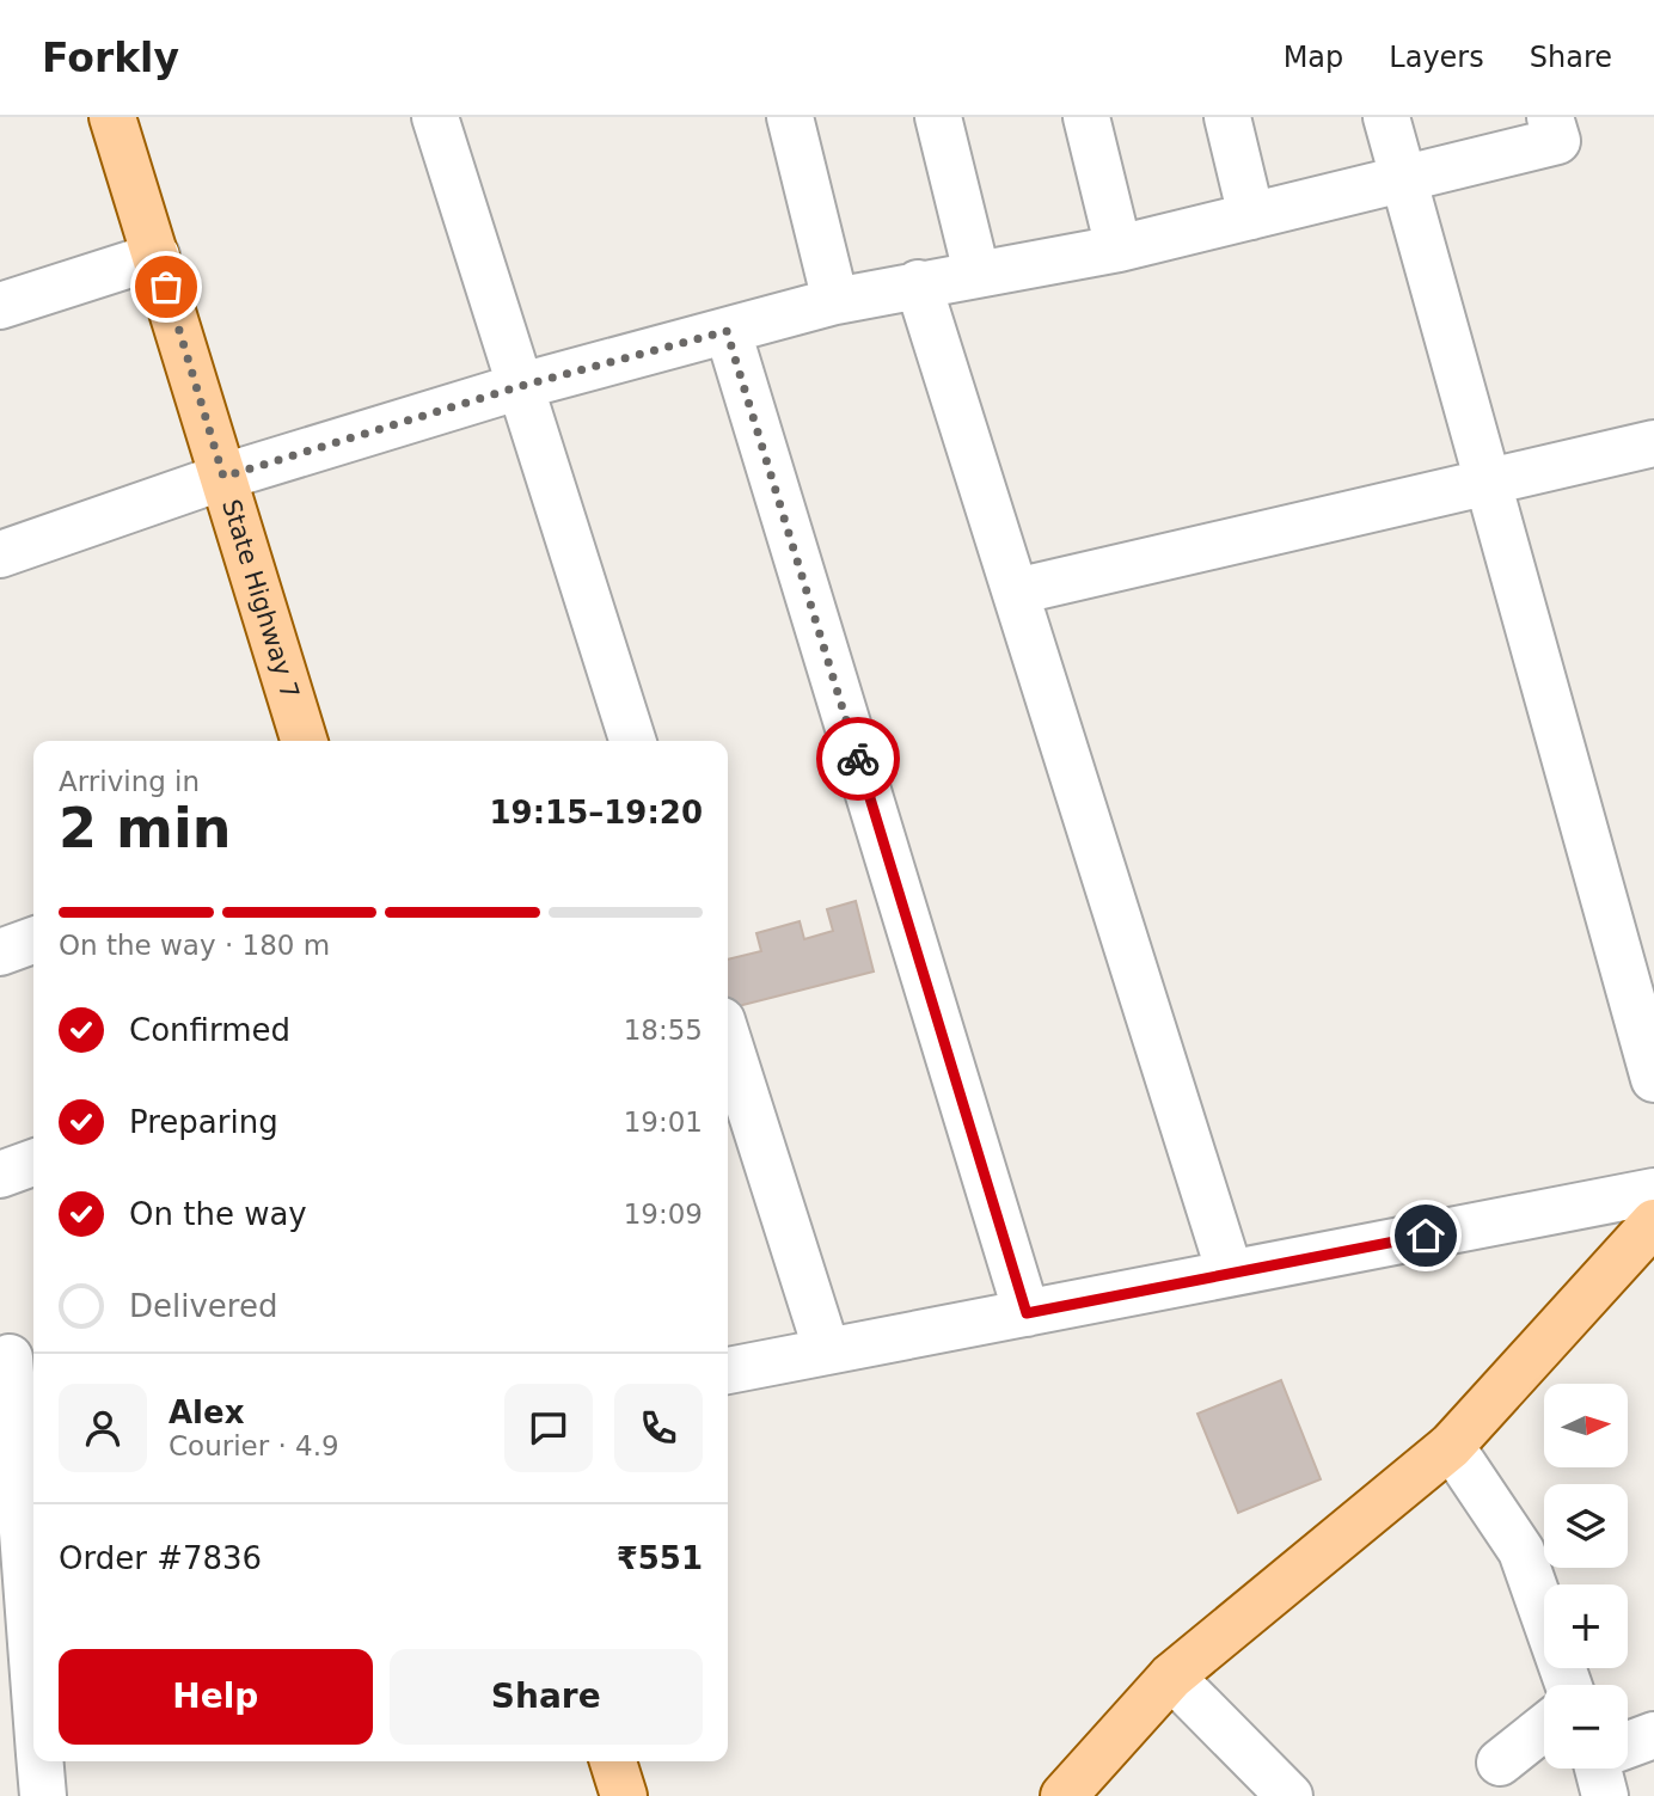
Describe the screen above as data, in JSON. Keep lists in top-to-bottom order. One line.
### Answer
{"streets":{"main road":["State Highway 7"]},"north":"right","page":{"header":"Forkly","nav":["Map","Layers","Share"],"heading":["2 min","Arriving in","19:15–19:20"],"panel":["Alex","Courier · 4.9","Order #7836","₹551"],"bar":"On the way · 180 m","list":[["Confirmed","18:55"],["Preparing","19:01"],["On the way","19:09"],"Delivered"],"map_buttons":["+","−"],"buttons":["Help","Share"]}}
